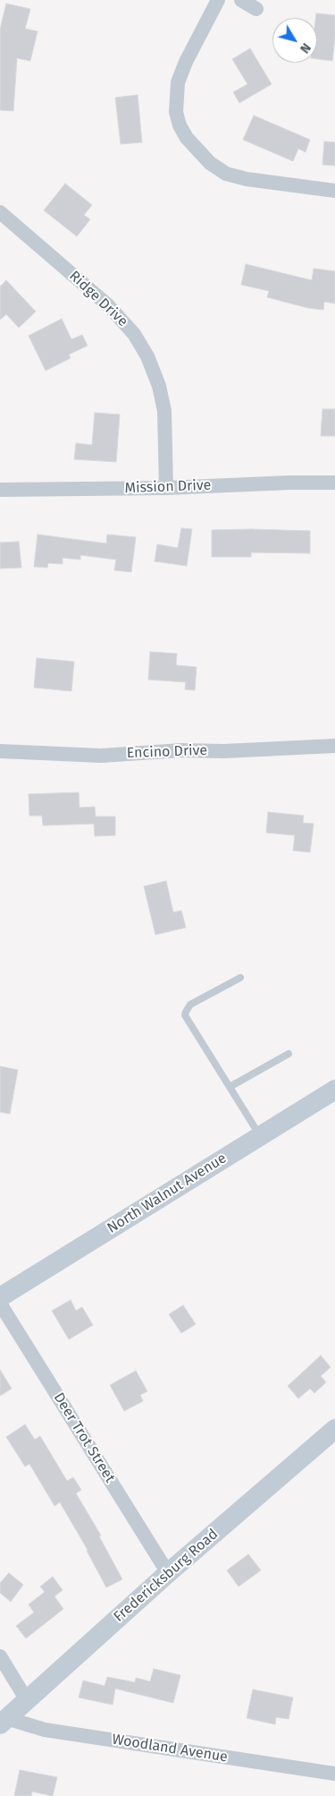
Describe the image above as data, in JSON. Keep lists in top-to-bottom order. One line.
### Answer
{"streets":{"street":["Ridge Drive","Mission Drive","Encino Drive","North Walnut Avenue","Deer Trot Street","Fredericksburg Road","Woodland Avenue"]},"crossings":[["Ridge Drive","Mission Drive"],["Deer Trot Street","Fredericksburg Road"],["Fredericksburg Road","Woodland Avenue"]],"north":"bottom right"}
